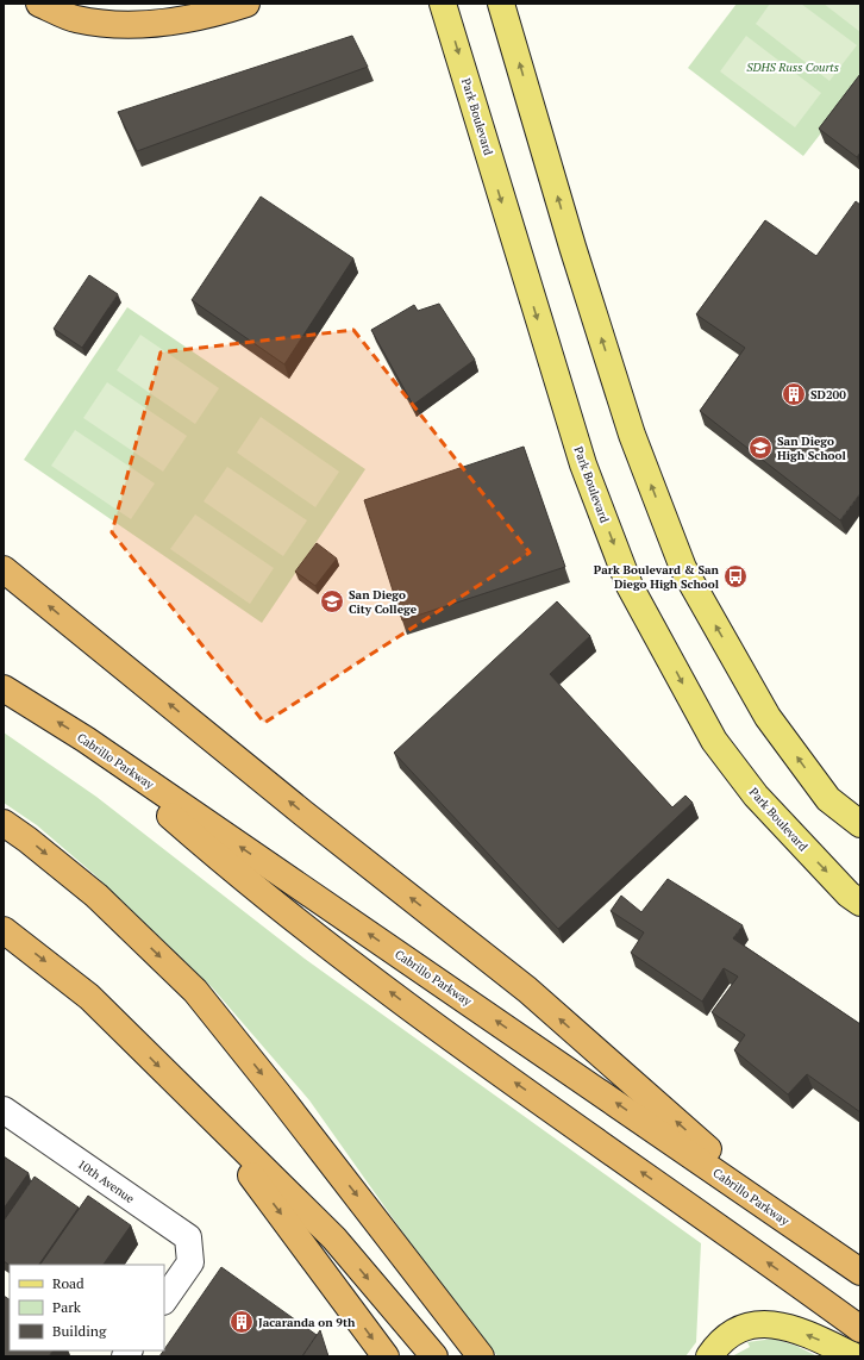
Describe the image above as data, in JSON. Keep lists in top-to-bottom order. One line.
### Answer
{"streets":{"highway":["Cabrillo Parkway"],"main road":["Park Boulevard"],"street":["10th Avenue"]},"parks":["SDHS Russ Courts"],"places":{"building":["SD200","Jacaranda on 9th"],"school or university":["San Diego High School","San Diego City College"],"bus stop":["Park Boulevard & San Diego High School"]},"legend":["Road","Park","Building"]}
